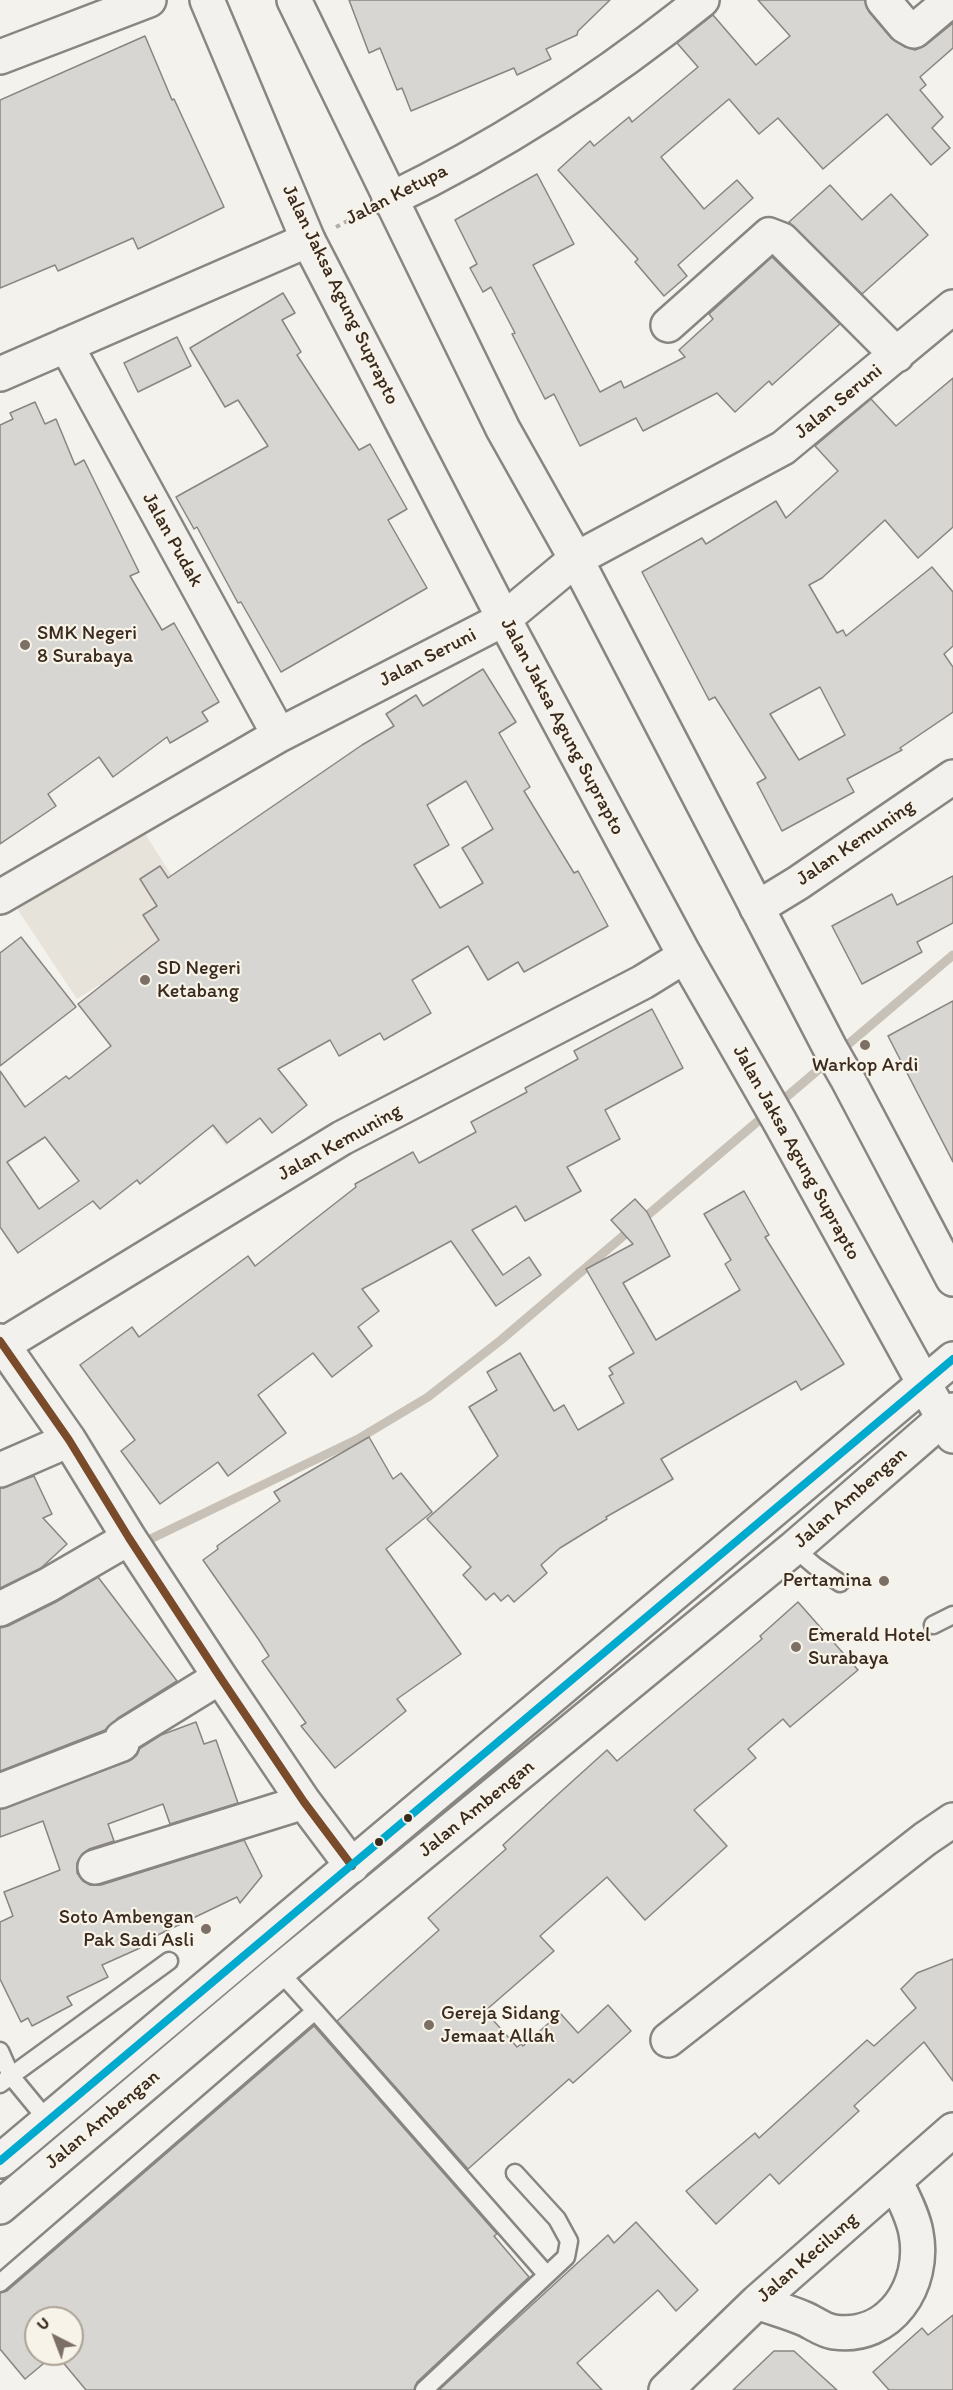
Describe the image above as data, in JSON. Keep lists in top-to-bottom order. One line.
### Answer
{"streets":{"street":["Jalan Ketupa","Jalan Jaksa Agung Suprapto","Jalan Seruni","Jalan Pudak","Jalan Kemuning","Jalan Ambengan","Jalan Kecilung"]},"crossings":[["Jalan Ketupa","Jalan Jaksa Agung Suprapto"],["Jalan Jaksa Agung Suprapto","Jalan Seruni"],["Jalan Jaksa Agung Suprapto","Jalan Kemuning"],["Jalan Jaksa Agung Suprapto","Jalan Ambengan"],["Jalan Seruni","Jalan Pudak"]],"places":["SMK Negeri 8 Surabaya","SD Negeri Ketabang","Warkop Ardi","Pertamina","Emerald Hotel Surabaya","Soto Ambengan Pak Sadi Asli","Gereja Sidang Jemaat Allah"],"north":"top left"}
